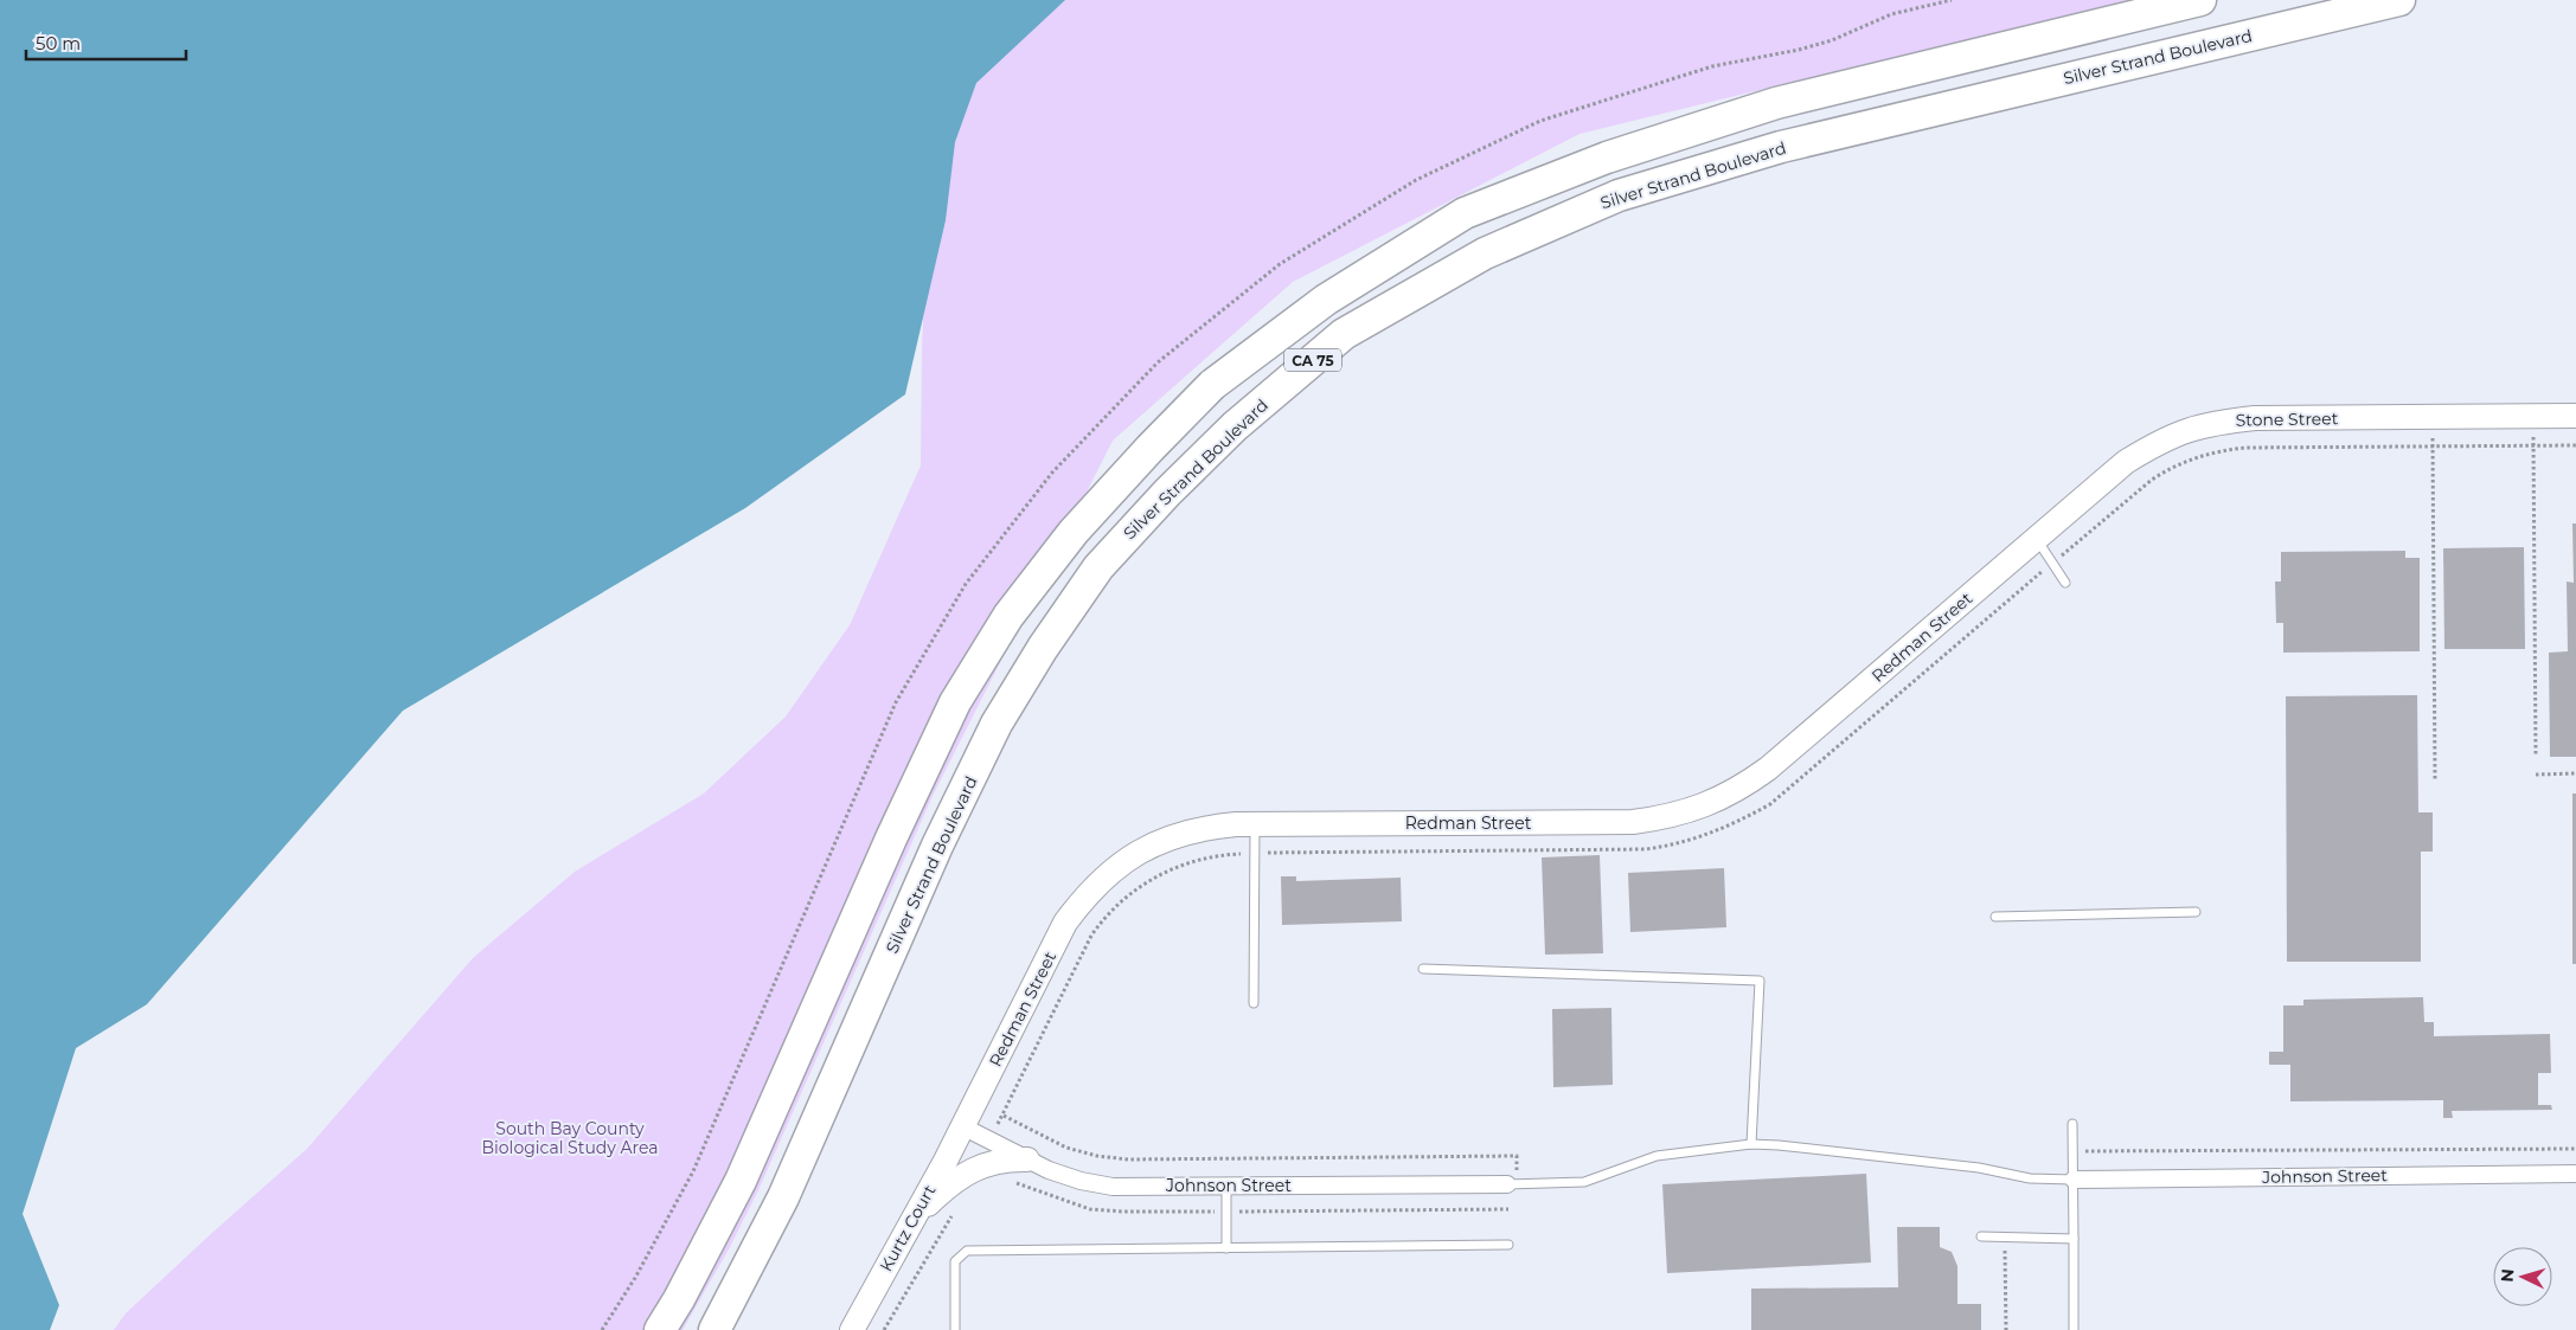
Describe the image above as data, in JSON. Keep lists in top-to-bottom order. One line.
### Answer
{"streets":{"highway":["Silver Strand Boulevard","CA 75"],"street":["Stone Street","Redman Street","Johnson Street","Kurtz Court"]},"crossings":[["Stone Street","Redman Street"],["Redman Street","Johnson Street"],["Redman Street","Kurtz Court"],["Johnson Street","Kurtz Court"]],"parks":["South Bay County Biological Study Area"],"scale_bar":"50 m","north":"left"}
